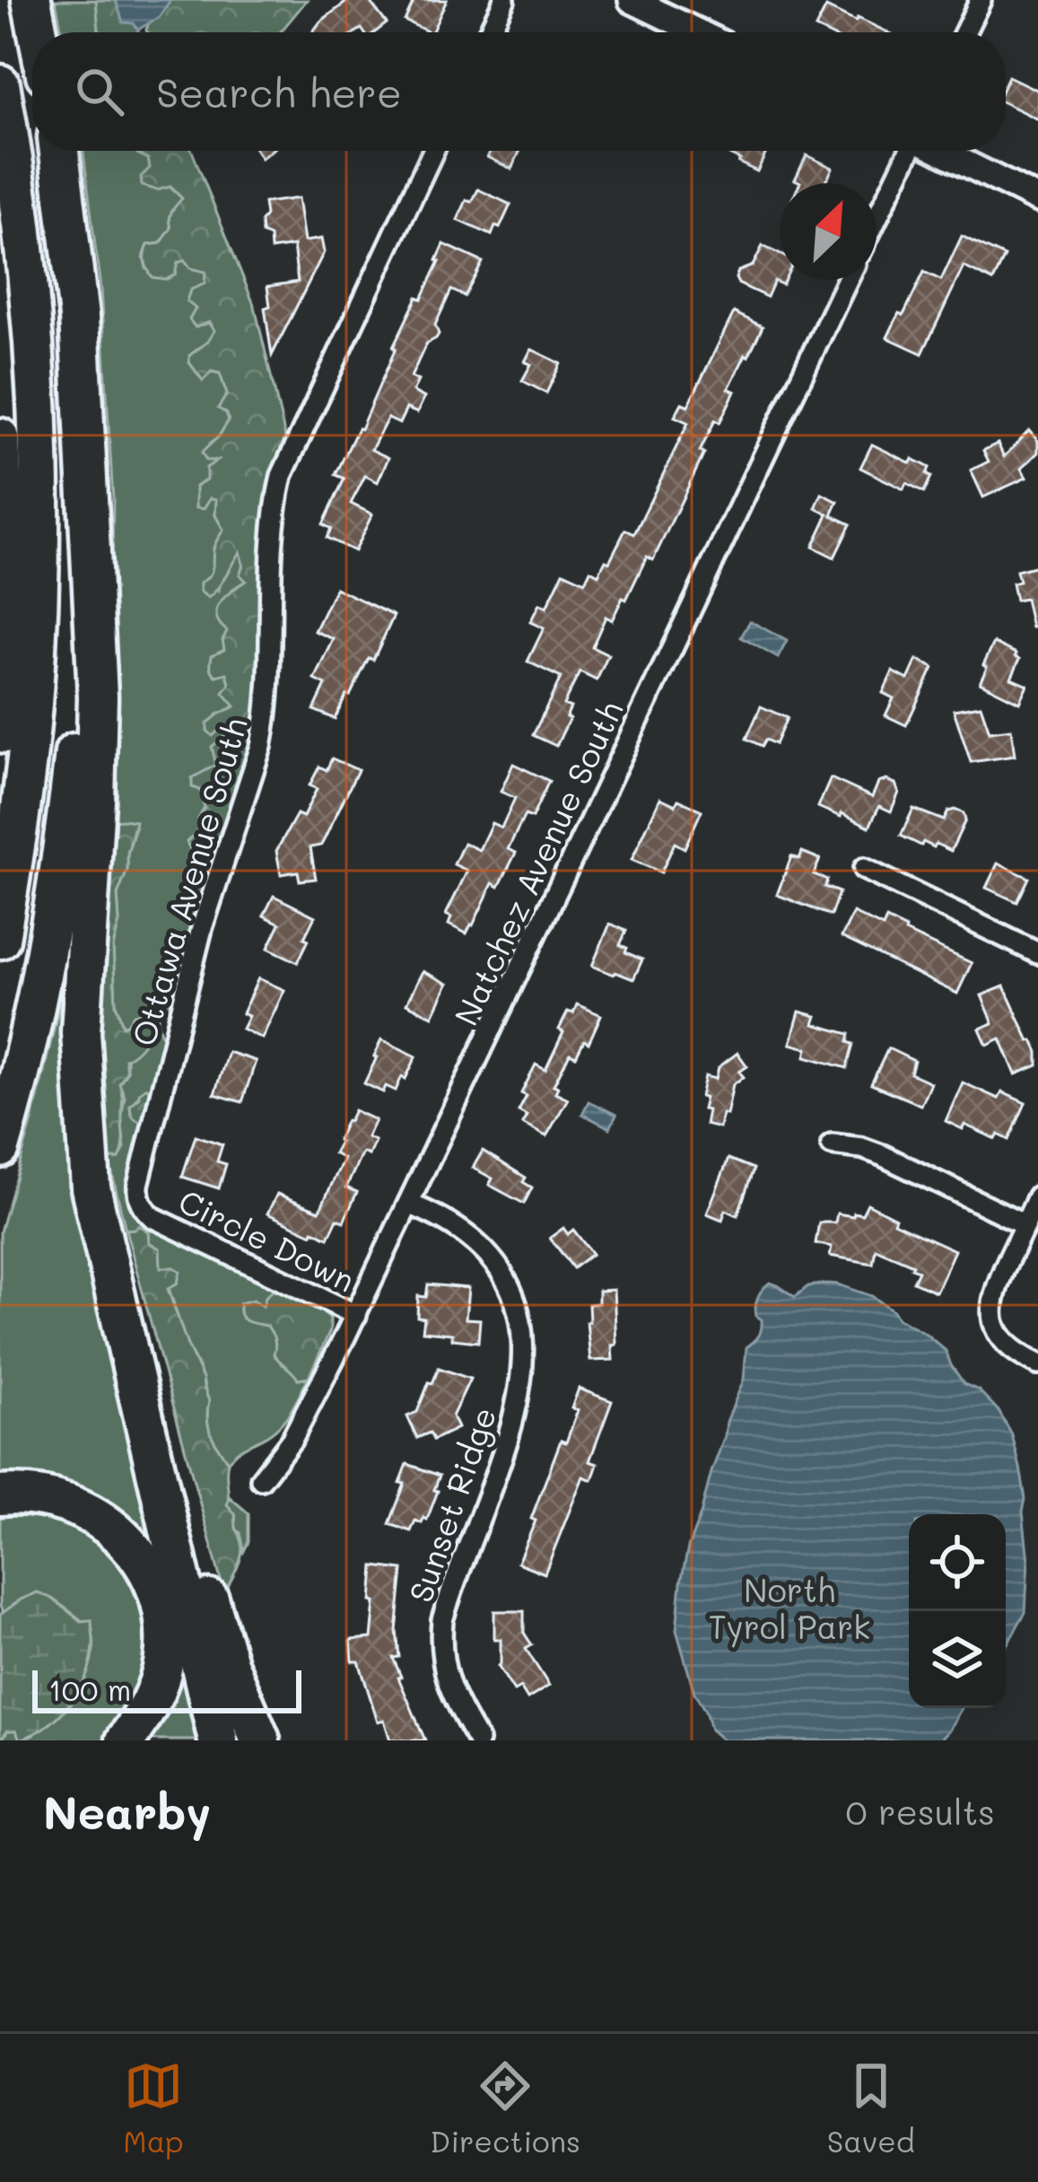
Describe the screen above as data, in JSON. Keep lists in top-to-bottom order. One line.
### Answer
{"streets":{"street":["Natchez Avenue South","Ottawa Avenue South","Circle Down","Sunset Ridge"]},"crossings":[["Natchez Avenue South","Circle Down"],["Natchez Avenue South","Sunset Ridge"],["Ottawa Avenue South","Circle Down"]],"parks":["North Tyrol Park"],"scale_bar":"100 m","north":"top right","page":{"search":"Search here","scale":"100 m","heading":["Nearby","0 results"],"nav":["Map","Directions","Saved"]}}
